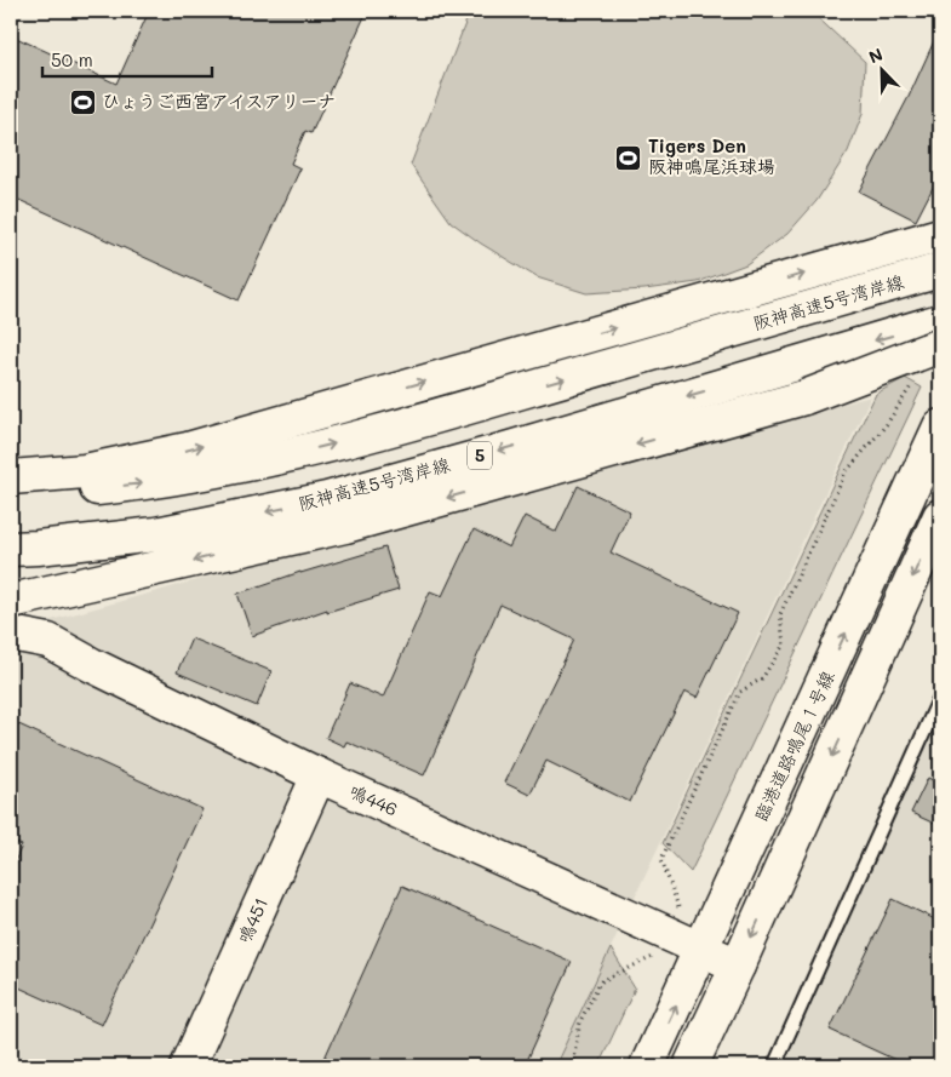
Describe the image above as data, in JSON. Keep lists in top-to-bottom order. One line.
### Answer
{"streets":{"main road":["阪神高速5号湾岸線","5","臨港道路鳴尾１号線","鳴446","鳴451"]},"crossings":[["臨港道路鳴尾１号線","鳴446"],["鳴446","鳴451"]],"places":{"sports":["ひょうご西宮アイスアリーナ","Tigers Den 阪神鳴尾浜球場"]},"scale_bar":"50 m","north":"top left"}
